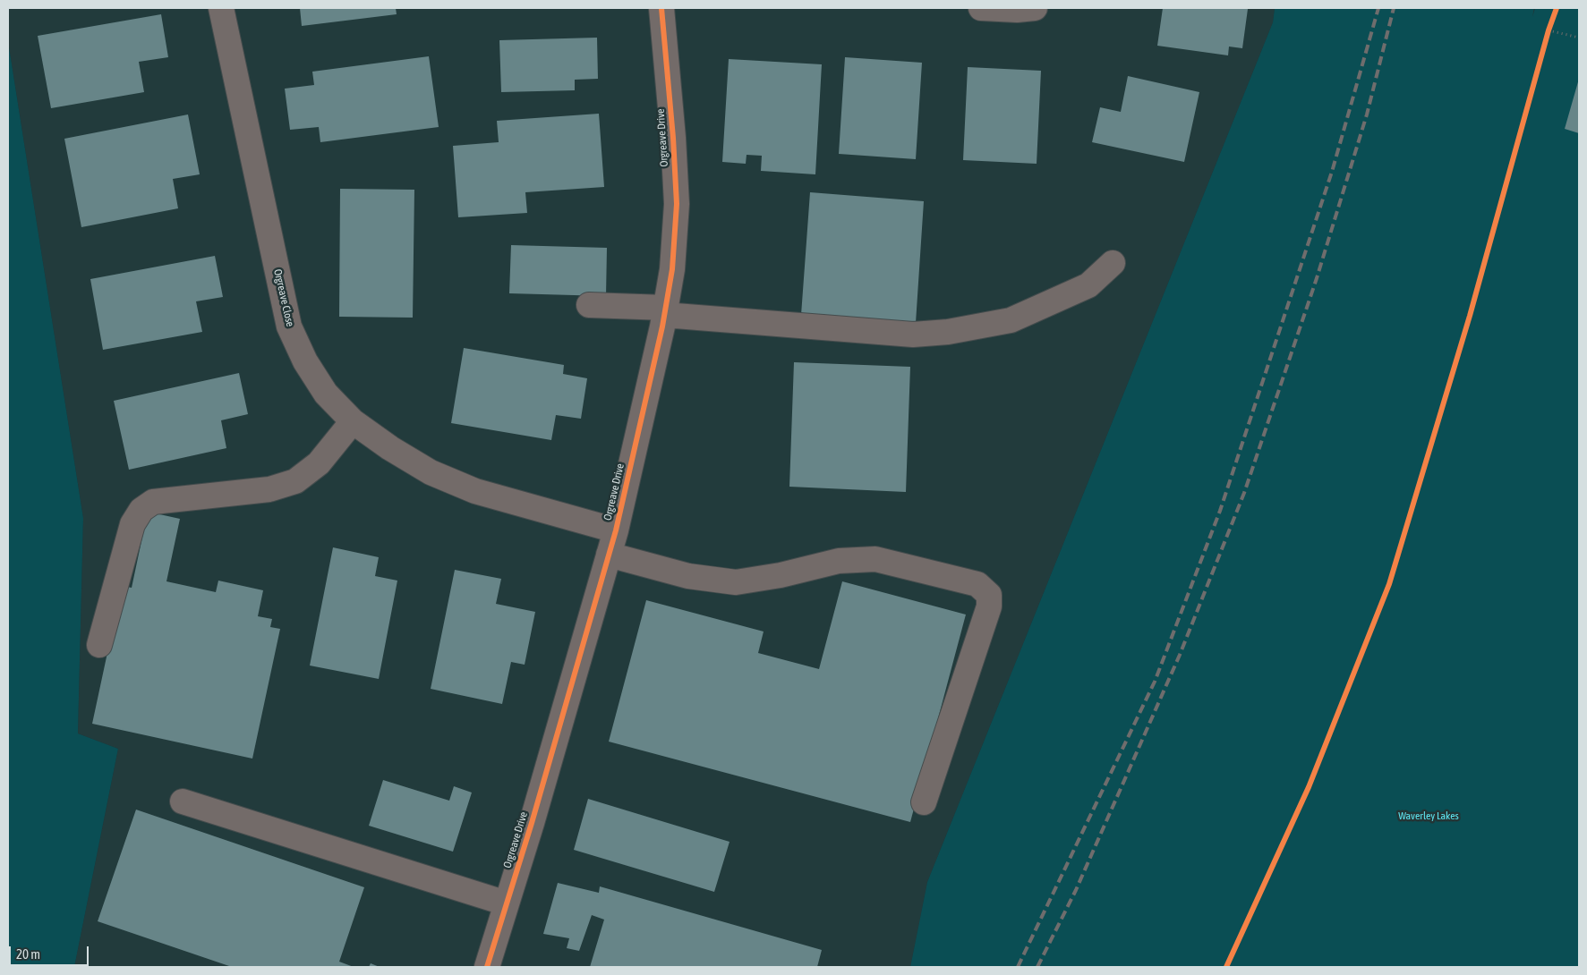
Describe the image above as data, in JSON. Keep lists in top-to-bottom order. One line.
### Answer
{"streets":{"street":["Orgreave Drive","Orgreave Close"]},"crossings":[["Orgreave Drive","Orgreave Close"]],"parks":["Waverley Lakes"],"scale_bar":"20 m"}
